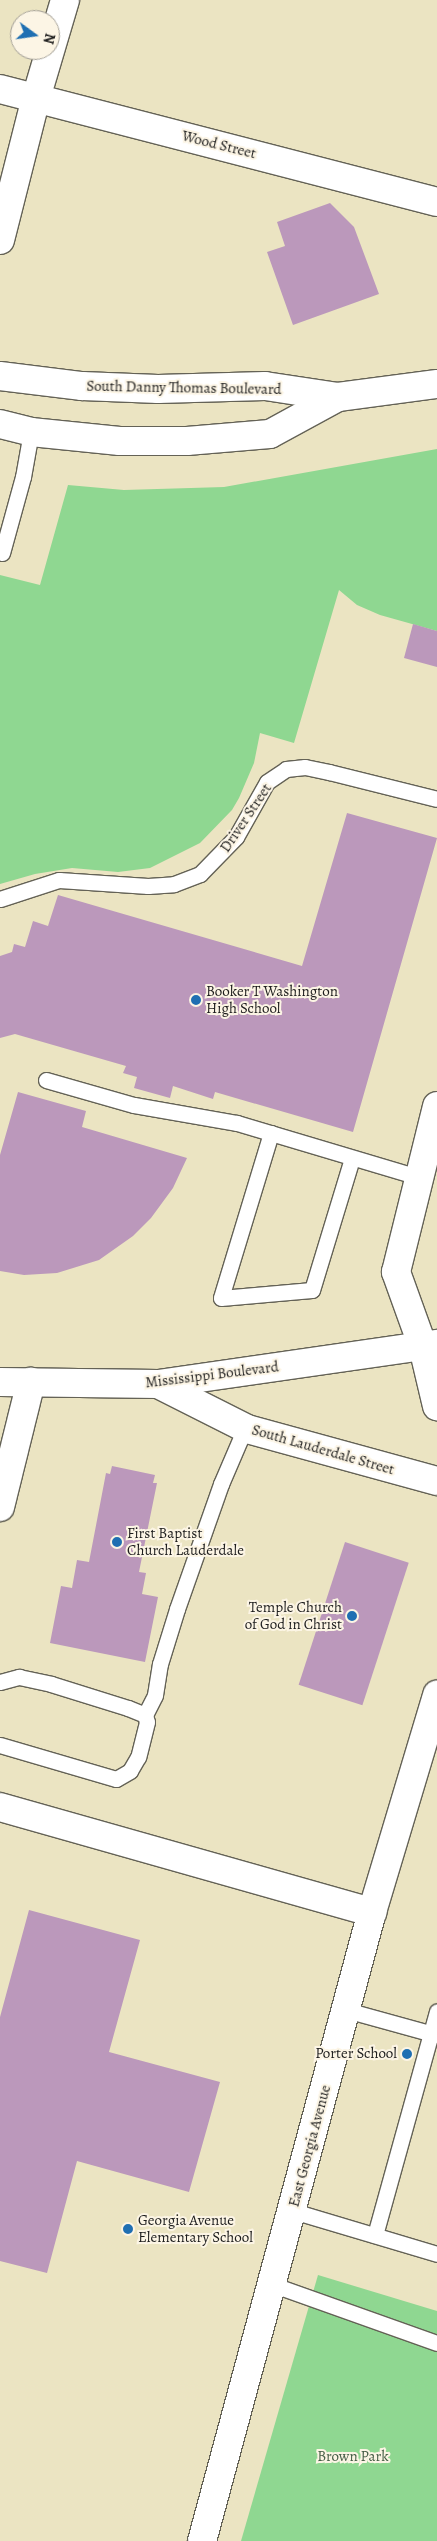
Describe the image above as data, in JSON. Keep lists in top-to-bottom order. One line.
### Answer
{"streets":{"street":["Wood Street","South Danny Thomas Boulevard","Mississippi Boulevard","South Lauderdale Street","East Georgia Avenue"],"lane":["Driver Street"]},"crossings":[["Mississippi Boulevard","South Lauderdale Street"]],"parks":["Brown Park"],"places":["Booker T Washington High School","First Baptist Church Lauderdale","Temple Church of God in Christ","Porter School","Georgia Avenue Elementary School"],"north":"right"}
